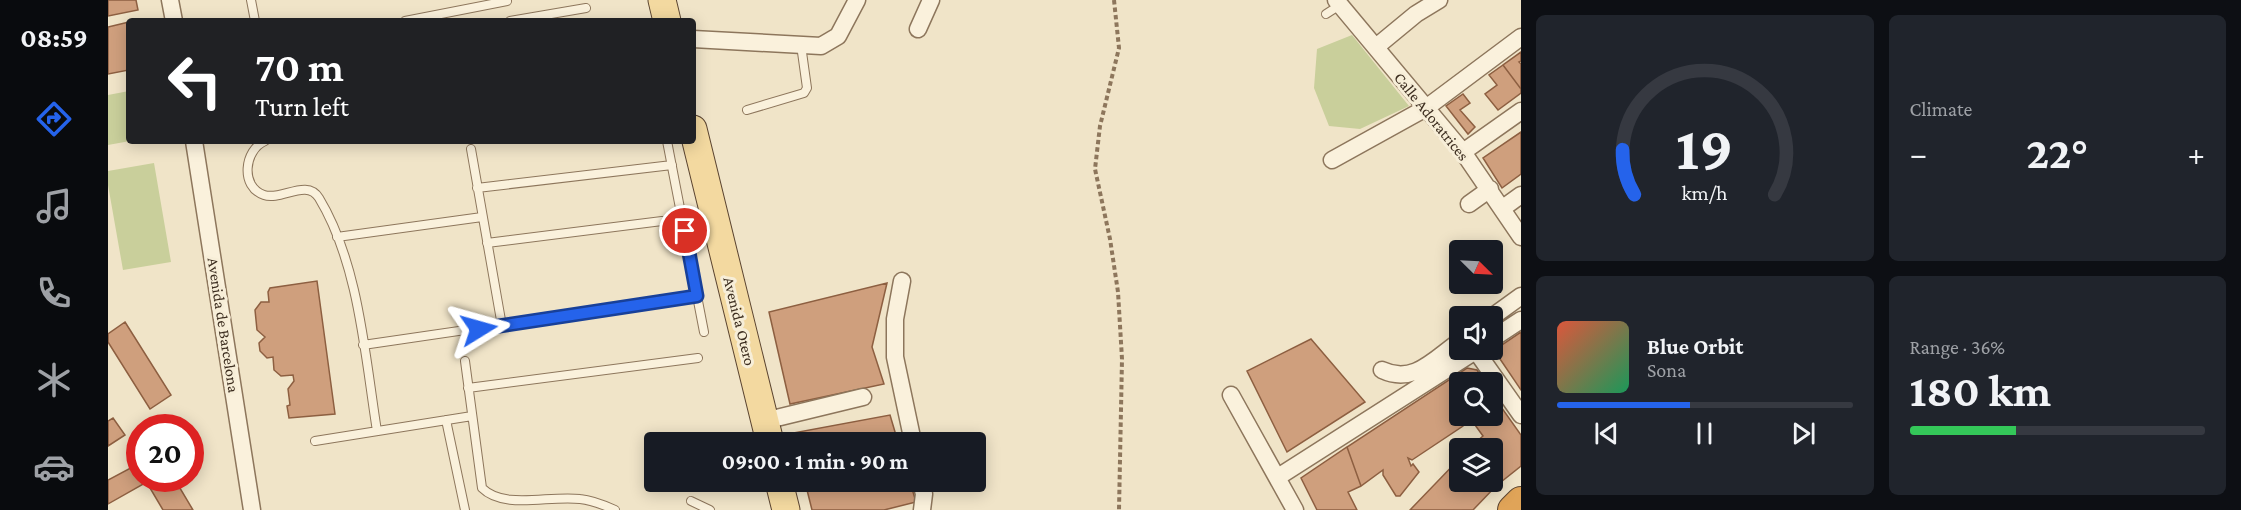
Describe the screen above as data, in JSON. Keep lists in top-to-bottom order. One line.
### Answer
{"streets":{"main road":["Avenida Otero"],"street":["Calle Adoratrices","Avenida de Barcelona"]},"north":"bottom right","page":{"tabs":"08:59","tile":["Climate",["Range · 36%","180 km"]],"turn":["70 m","Turn left"],"heat":["−","22°","+"],"song":["Blue Orbit","Sona"],"limit":"20","trip":"09:00 · 1 min · 90 m","gauge":["19","km/h"]}}
